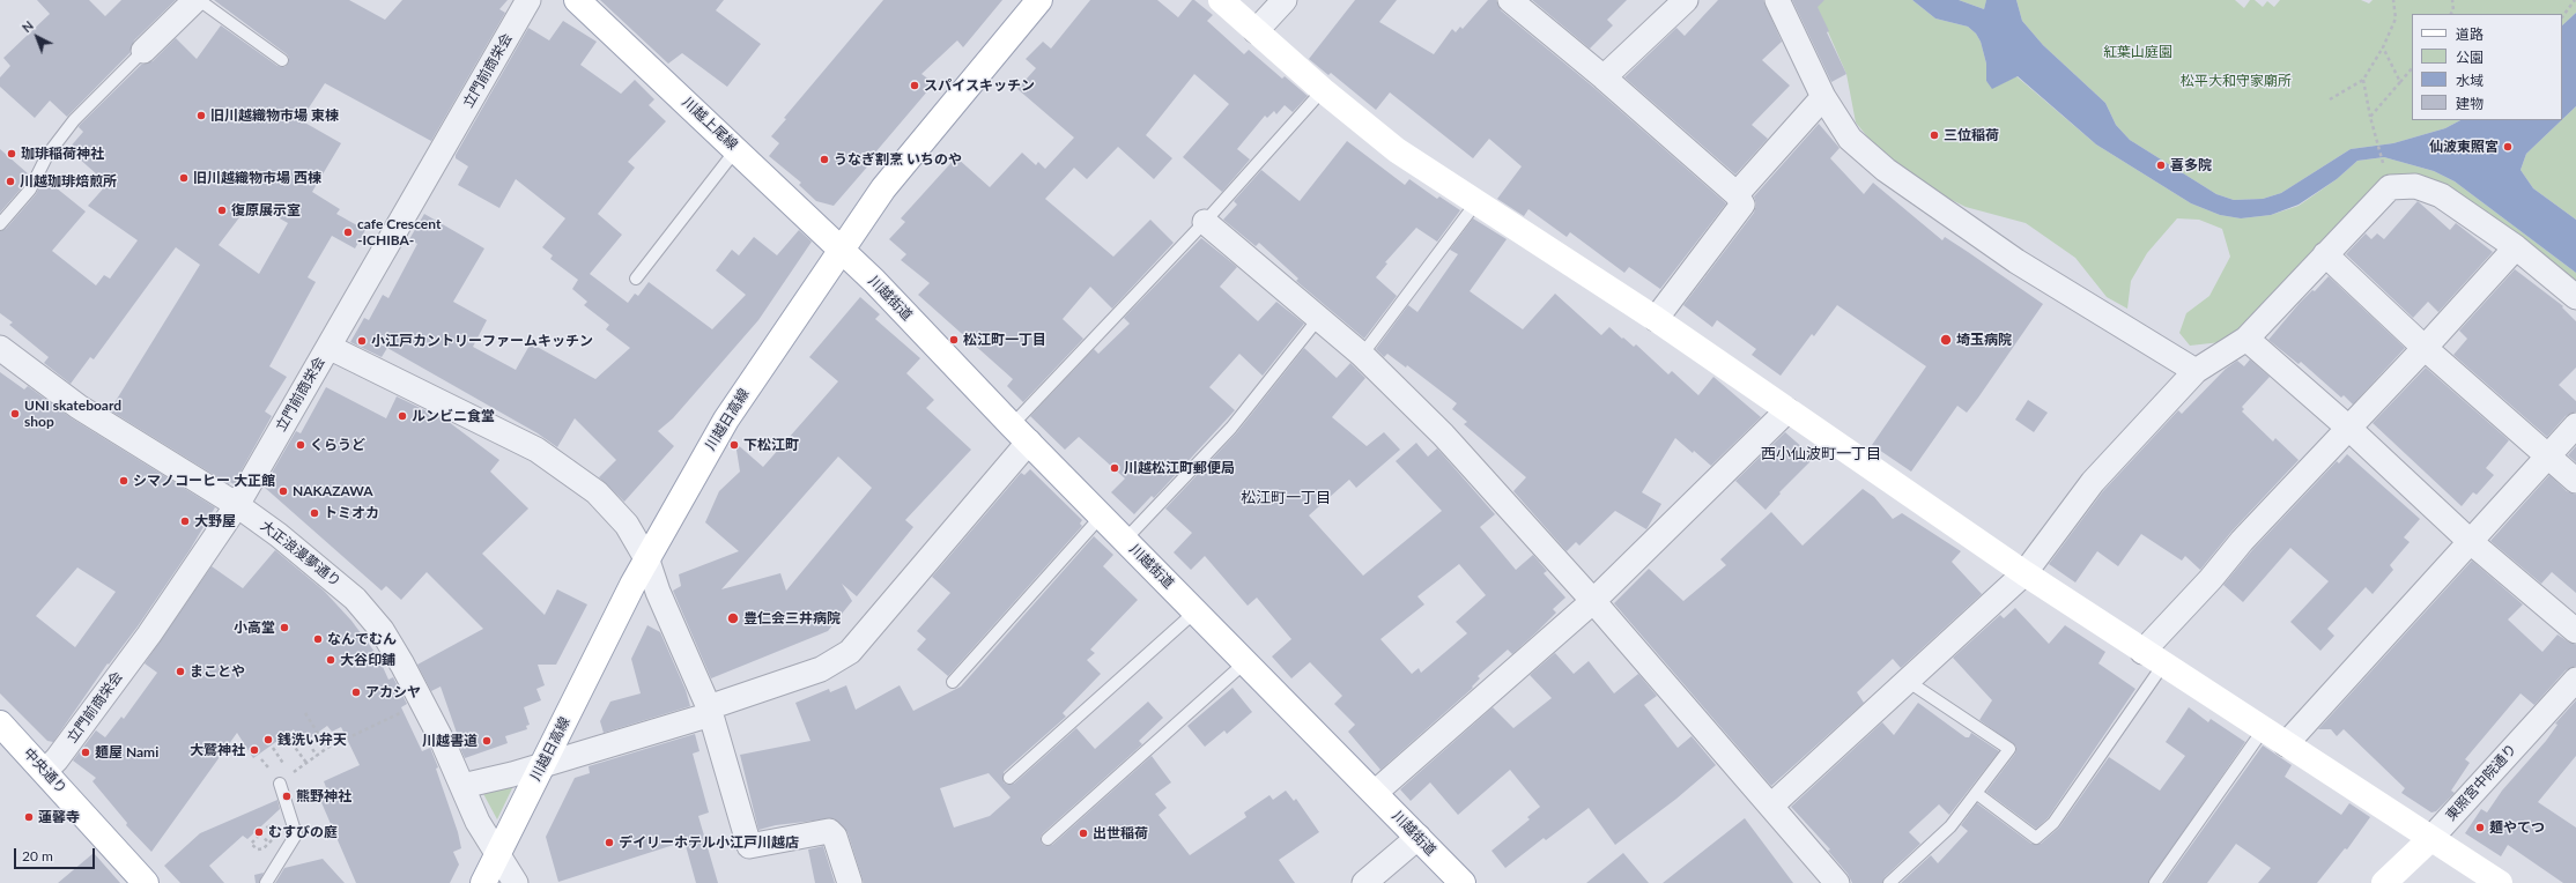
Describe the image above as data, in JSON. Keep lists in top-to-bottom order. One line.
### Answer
{"streets":{"main road":["川越上尾線","川越街道","川越日高線","中央通り","東照宮中院通り"],"street":["立門前商栄会","大正浪漫夢通り"]},"crossings":[["立門前商栄会","大正浪漫夢通り"],["立門前商栄会","中央通り"],["川越上尾線","川越街道"],["川越上尾線","川越日高線"],["川越街道","川越日高線"],["川越日高線","大正浪漫夢通り"]],"districts":["西小仙波町一丁目","松江町一丁目"],"parks":["紅葉山庭園","松平大和守家廟所"],"places":["スパイスキッチン","旧川越織物市場 東棟","三位稲荷","仙波東照宮","珈琲稲荷神社","うなぎ割烹 いちのや","喜多院","旧川越織物市場 西棟","川越珈琲焙煎所","復原展示室","cafe Crescent -ICHIBA-","松江町一丁目","埼玉病院","小江戸カントリーファームキッチン","UNI skateboard shop","ルンビニ食堂","くらうど","下松江町","川越松江町郵便局","シマノコーヒー 大正館","NAKAZAWA","トミオカ","大野屋","豊仁会三井病院","小高堂","なんでむん","大谷印鋪","まことや","アカシヤ","銭洗い弁天","川越書道","大鷲神社","麺屋 Nami","熊野神社","蓮馨寺","麺やてつ","むすびの庭","出世稲荷","デイリーホテル小江戸川越店"],"legend":["道路","公園","水域","建物"],"scale_bar":"20 m","north":"top left"}
